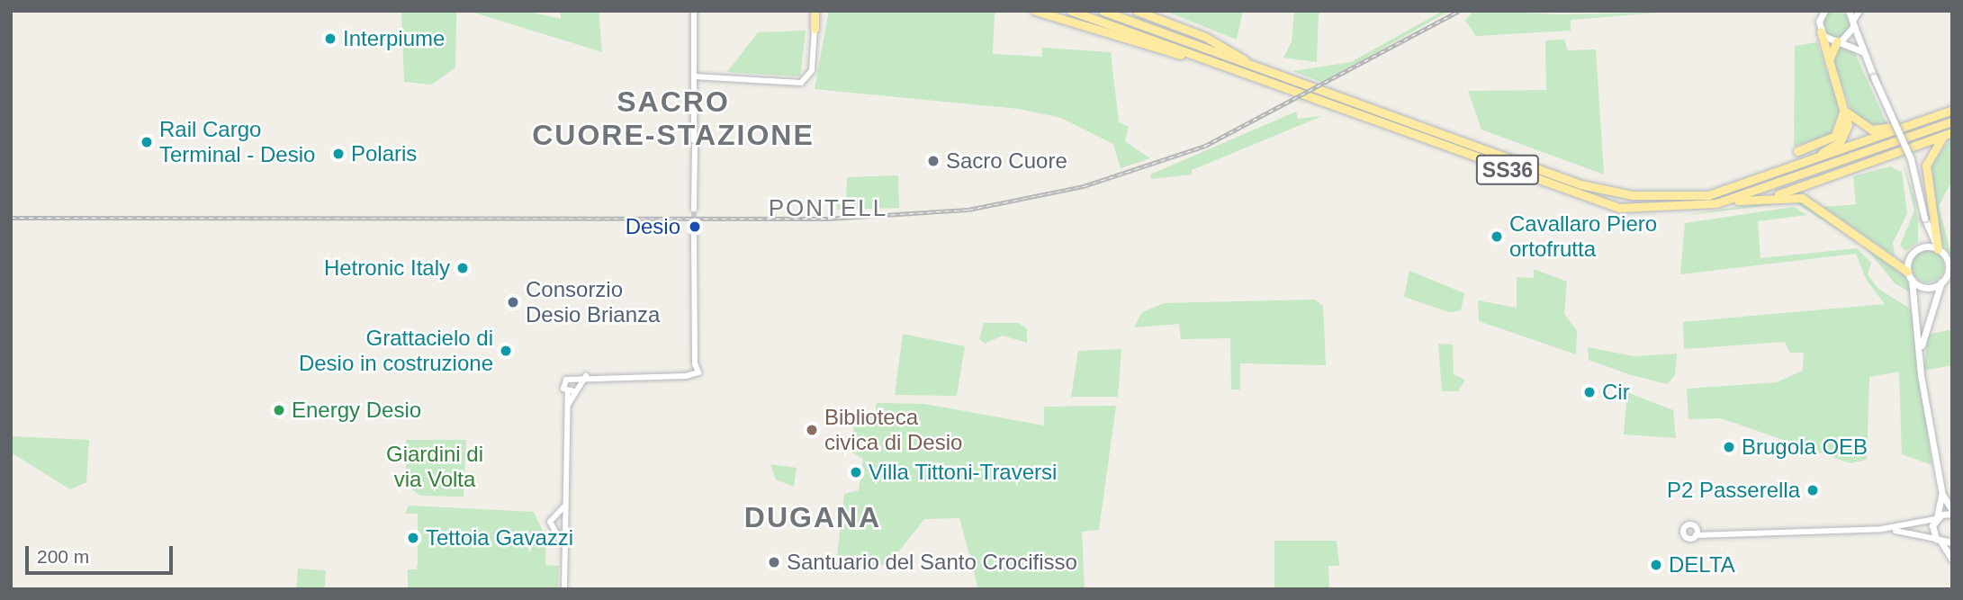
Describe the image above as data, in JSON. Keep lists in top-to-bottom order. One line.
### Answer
{"streets":{"highway":["SS36"]},"districts":["SACRO CUORE-STAZIONE","PONTELL","DUGANA"],"parks":["Giardini di via Volta"],"places":["Interpiume","Rail Cargo Terminal - Desio","Polaris","Sacro Cuore","Desio","Cavallaro Piero ortofrutta","Hetronic Italy","Consorzio Desio Brianza","Grattacielo di Desio in costruzione","Cir","Energy Desio","Biblioteca civica di Desio","Brugola OEB","Villa Tittoni-Traversi","P2 Passerella","Tettoia Gavazzi","Santuario del Santo Crocifisso","DELTA"],"scale_bar":"200 m"}
